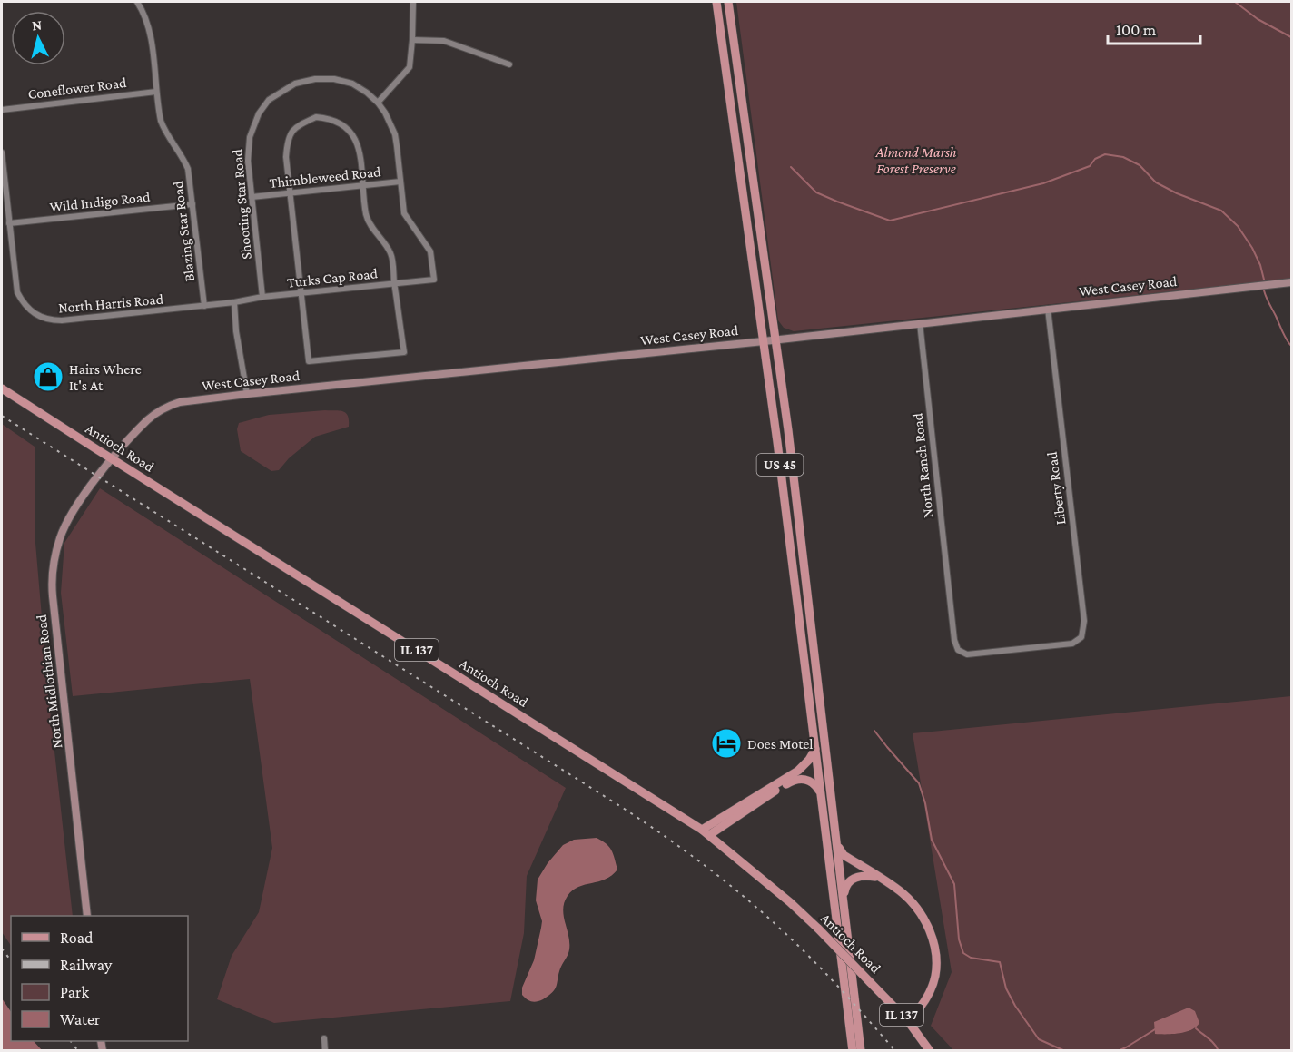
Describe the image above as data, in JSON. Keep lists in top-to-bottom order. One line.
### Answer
{"streets":{"main road":["West Casey Road","Antioch Road","US 45","IL 137","North Midlothian Road"],"street":["Coneflower Road","Thimbleweed Road","Wild Indigo Road","Shooting Star Road","Blazing Star Road","Turks Cap Road","North Harris Road","North Ranch Road","Liberty Road"]},"crossings":[["Coneflower Road","Blazing Star Road"],["Thimbleweed Road","Shooting Star Road"],["Wild Indigo Road","Blazing Star Road"],["Wild Indigo Road","North Harris Road"],["Shooting Star Road","Turks Cap Road"],["Blazing Star Road","North Harris Road"],["Turks Cap Road","North Harris Road"],["West Casey Road","Antioch Road"],["West Casey Road","US 45"],["West Casey Road","North Ranch Road"],["West Casey Road","Liberty Road"],["West Casey Road","North Midlothian Road"],["Antioch Road","North Midlothian Road"],["North Ranch Road","Liberty Road"]],"parks":["Almond Marsh Forest Preserve"],"places":{"shop":["Hairs Where It's At"],"hotel":["Does Motel"]},"legend":["Road","Railway","Park","Water"],"scale_bar":"100 m","north":"top"}
